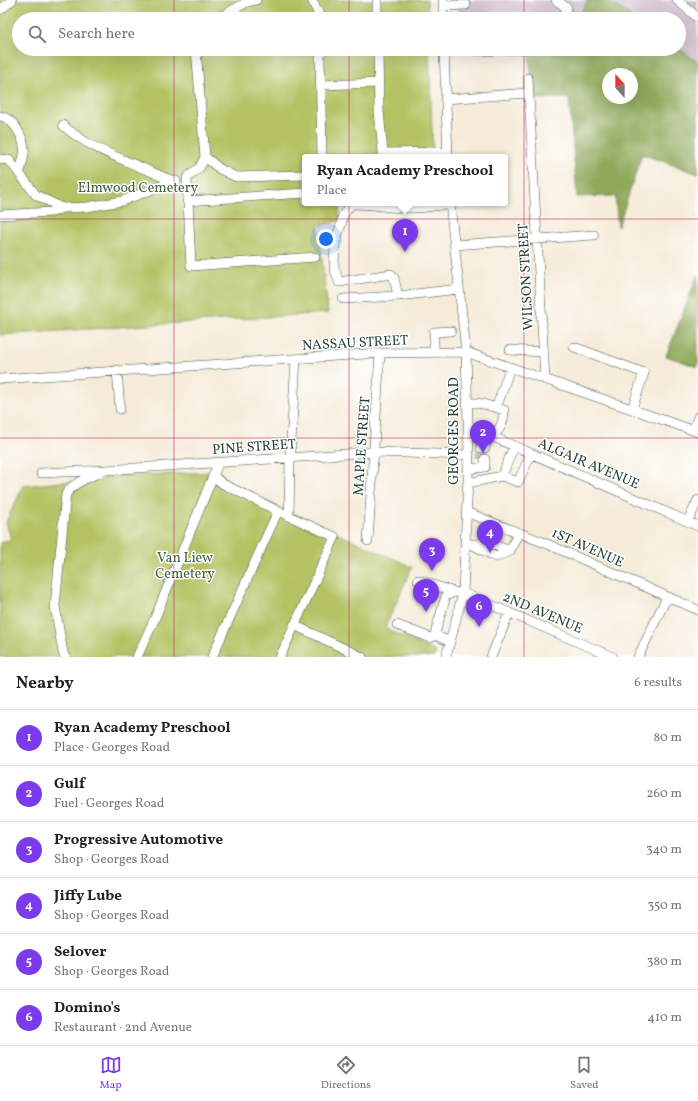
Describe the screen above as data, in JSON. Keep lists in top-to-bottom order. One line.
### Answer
{"streets":{"street":["WILSON STREET","NASSAU STREET","GEORGES ROAD","PINE STREET","MAPLE STREET","ALGAIR AVENUE","1ST AVENUE","2ND AVENUE"]},"crossings":[["WILSON STREET","NASSAU STREET"],["NASSAU STREET","GEORGES ROAD"],["NASSAU STREET","MAPLE STREET"],["GEORGES ROAD","PINE STREET"],["GEORGES ROAD","ALGAIR AVENUE"],["GEORGES ROAD","1ST AVENUE"],["GEORGES ROAD","2ND AVENUE"],["PINE STREET","MAPLE STREET"]],"parks":["Elmwood Cemetery","Van Liew Cemetery"],"north":"top","page":{"search":"Search here","popup":["Ryan Academy Preschool","Place"],"pins":["1","2","4","3","5","6"],"heading":["Nearby","6 results"],"list":[{"mark":"1","name":"Ryan Academy Preschool","note":"Place · Georges Road","value":"80 m"},{"mark":"2","name":"Gulf","note":"Fuel · Georges Road","value":"260 m"},{"mark":"3","name":"Progressive Automotive","note":"Shop · Georges Road","value":"340 m"},{"mark":"4","name":"Jiffy Lube","note":"Shop · Georges Road","value":"350 m"},{"mark":"5","name":"Selover","note":"Shop · Georges Road","value":"380 m"},{"mark":"6","name":"Domino's","note":"Restaurant · 2nd Avenue","value":"410 m"}],"nav":["Map","Directions","Saved"]}}
